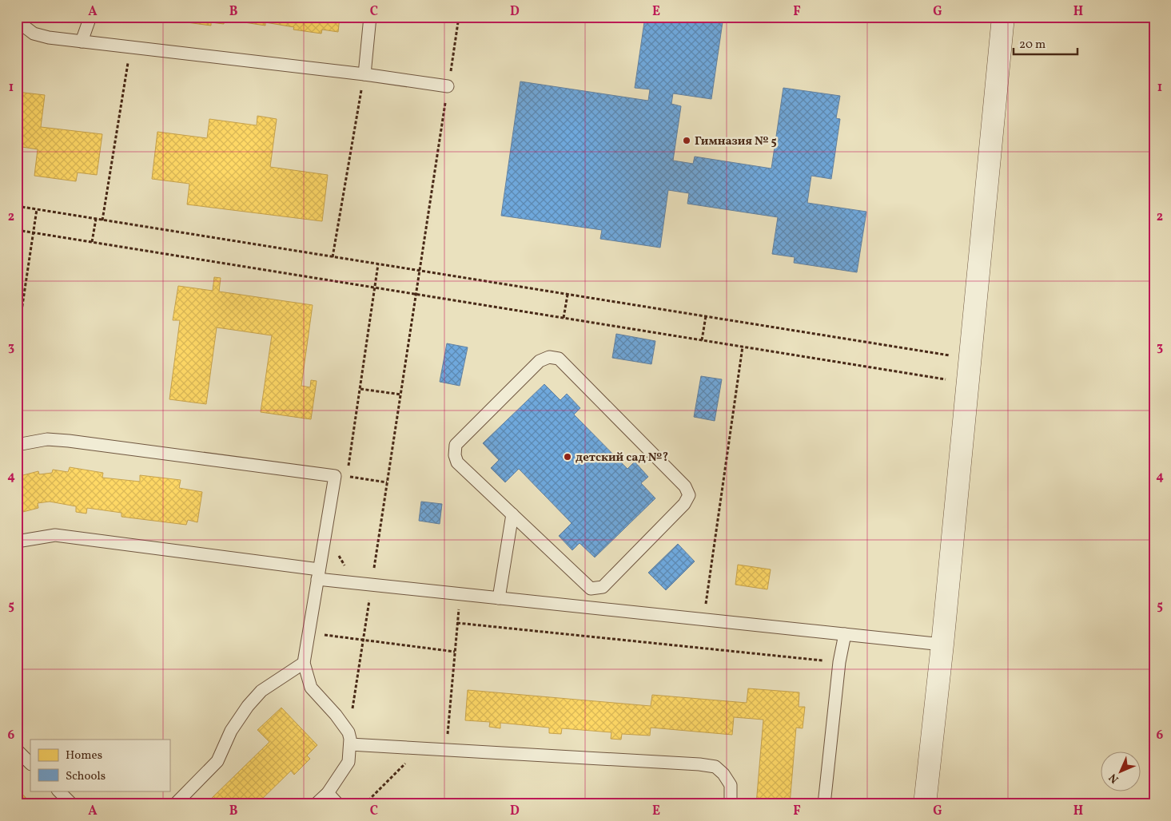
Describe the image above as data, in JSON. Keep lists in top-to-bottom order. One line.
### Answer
{"places":["Гимназия № 5","детский сад №?"],"legend":["Homes","Schools"],"scale_bar":"20 m","north":"bottom left","grid":{"columns":["A","B","C","D","E","F","G","H"],"rows":["1","2","3","4","5","6"]}}
